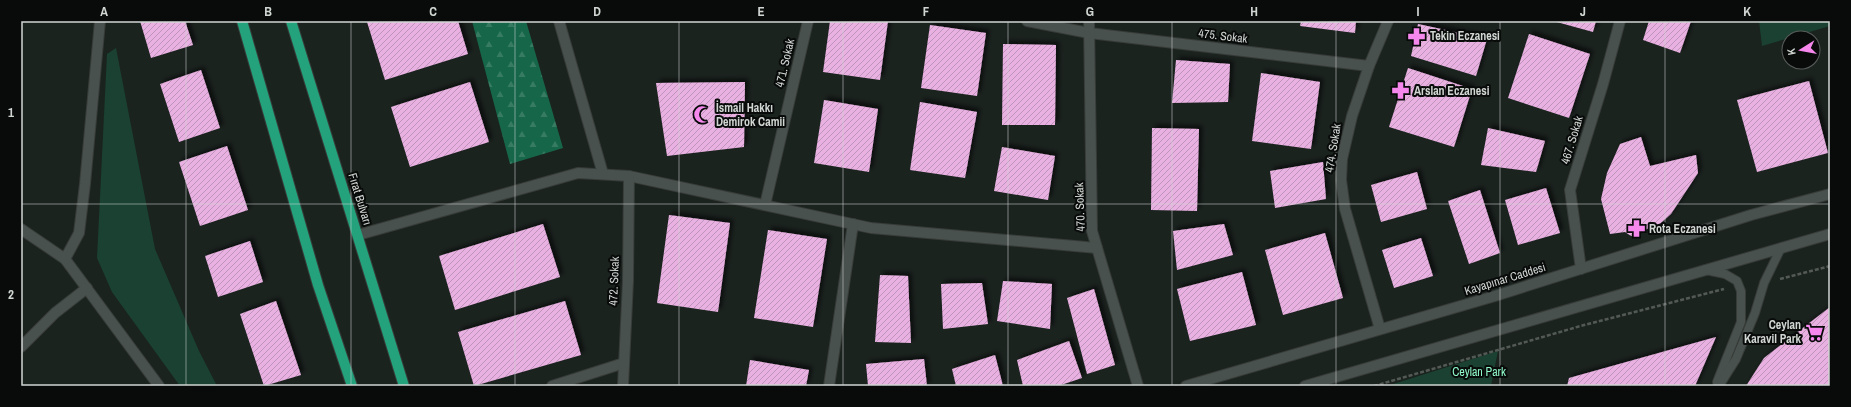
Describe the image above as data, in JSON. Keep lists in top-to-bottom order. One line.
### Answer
{"streets":{"main road":["Fırat Bulvarı"],"street":["475. Sokak","471. Sokak","467. Sokak","474. Sokak","470. Sokak","Kayapınar Caddesi","472. Sokak"]},"crossings":[["475. Sokak","474. Sokak"],["475. Sokak","470. Sokak"],["467. Sokak","Kayapınar Caddesi"],["474. Sokak","Kayapınar Caddesi"]],"parks":["Ceylan Park"],"places":{"pharmacy":["Tekin Eczanesi","Arslan Eczanesi","Rota Eczanesi"],"mosque":["İsmail Hakkı Demirok Camii"],"supermarket":["Ceylan Karavil Park"]},"north":"left","grid":{"columns":["A","B","C","D","E","F","G","H","I","J","K"],"rows":["1","2"]}}
